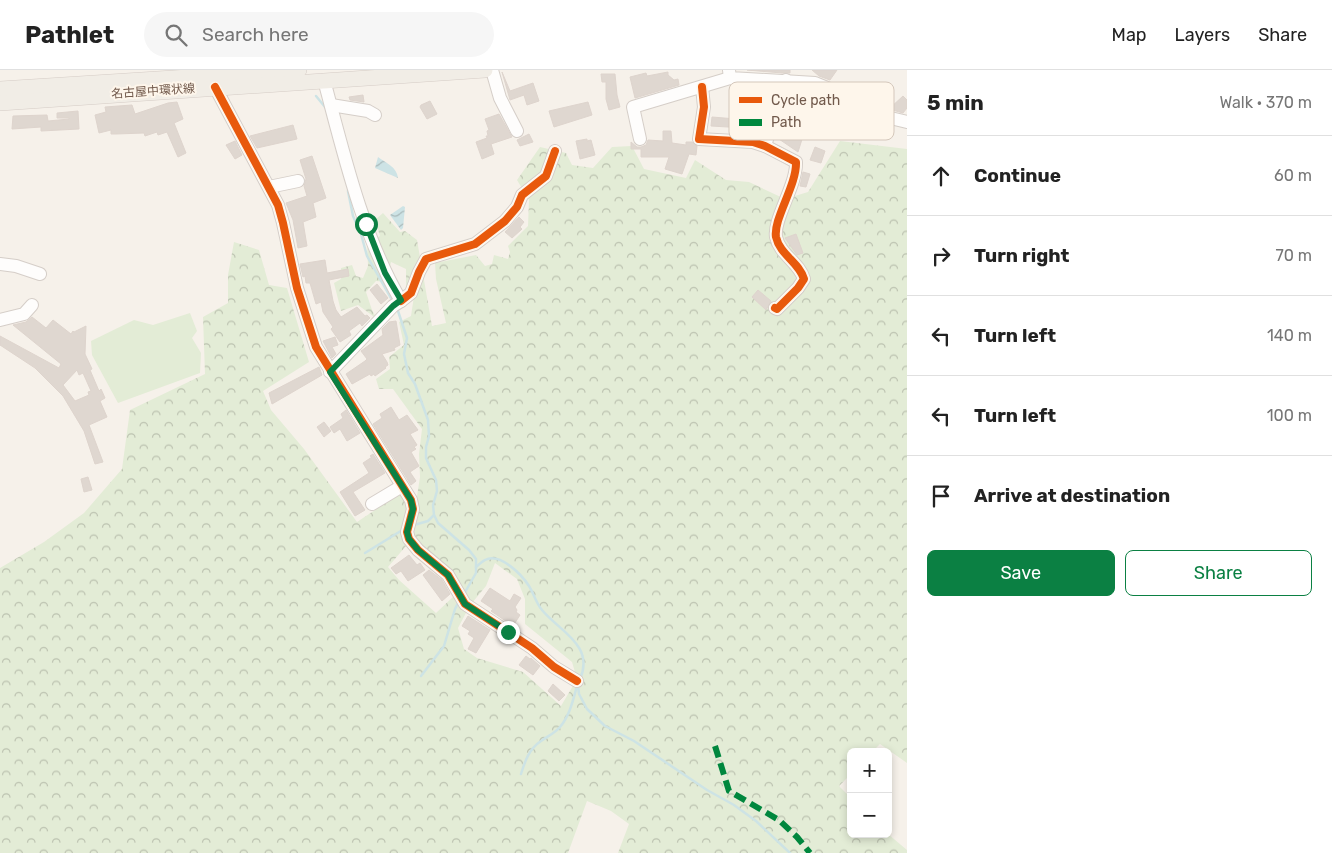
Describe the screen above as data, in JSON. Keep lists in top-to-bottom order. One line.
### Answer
{"streets":{"main road":["名古屋中環状線"]},"legend":["Cycle path","Path"],"page":{"header":"Pathlet","search":"Search here","nav":["Map","Layers","Share"],"heading":["5 min","Walk · 370 m"],"list":[["Continue","60 m"],["Turn right","70 m"],["Turn left","140 m"],["Turn left","100 m"],"Arrive at destination"],"buttons":["Save","Share"],"map_buttons":["+","−"]}}
